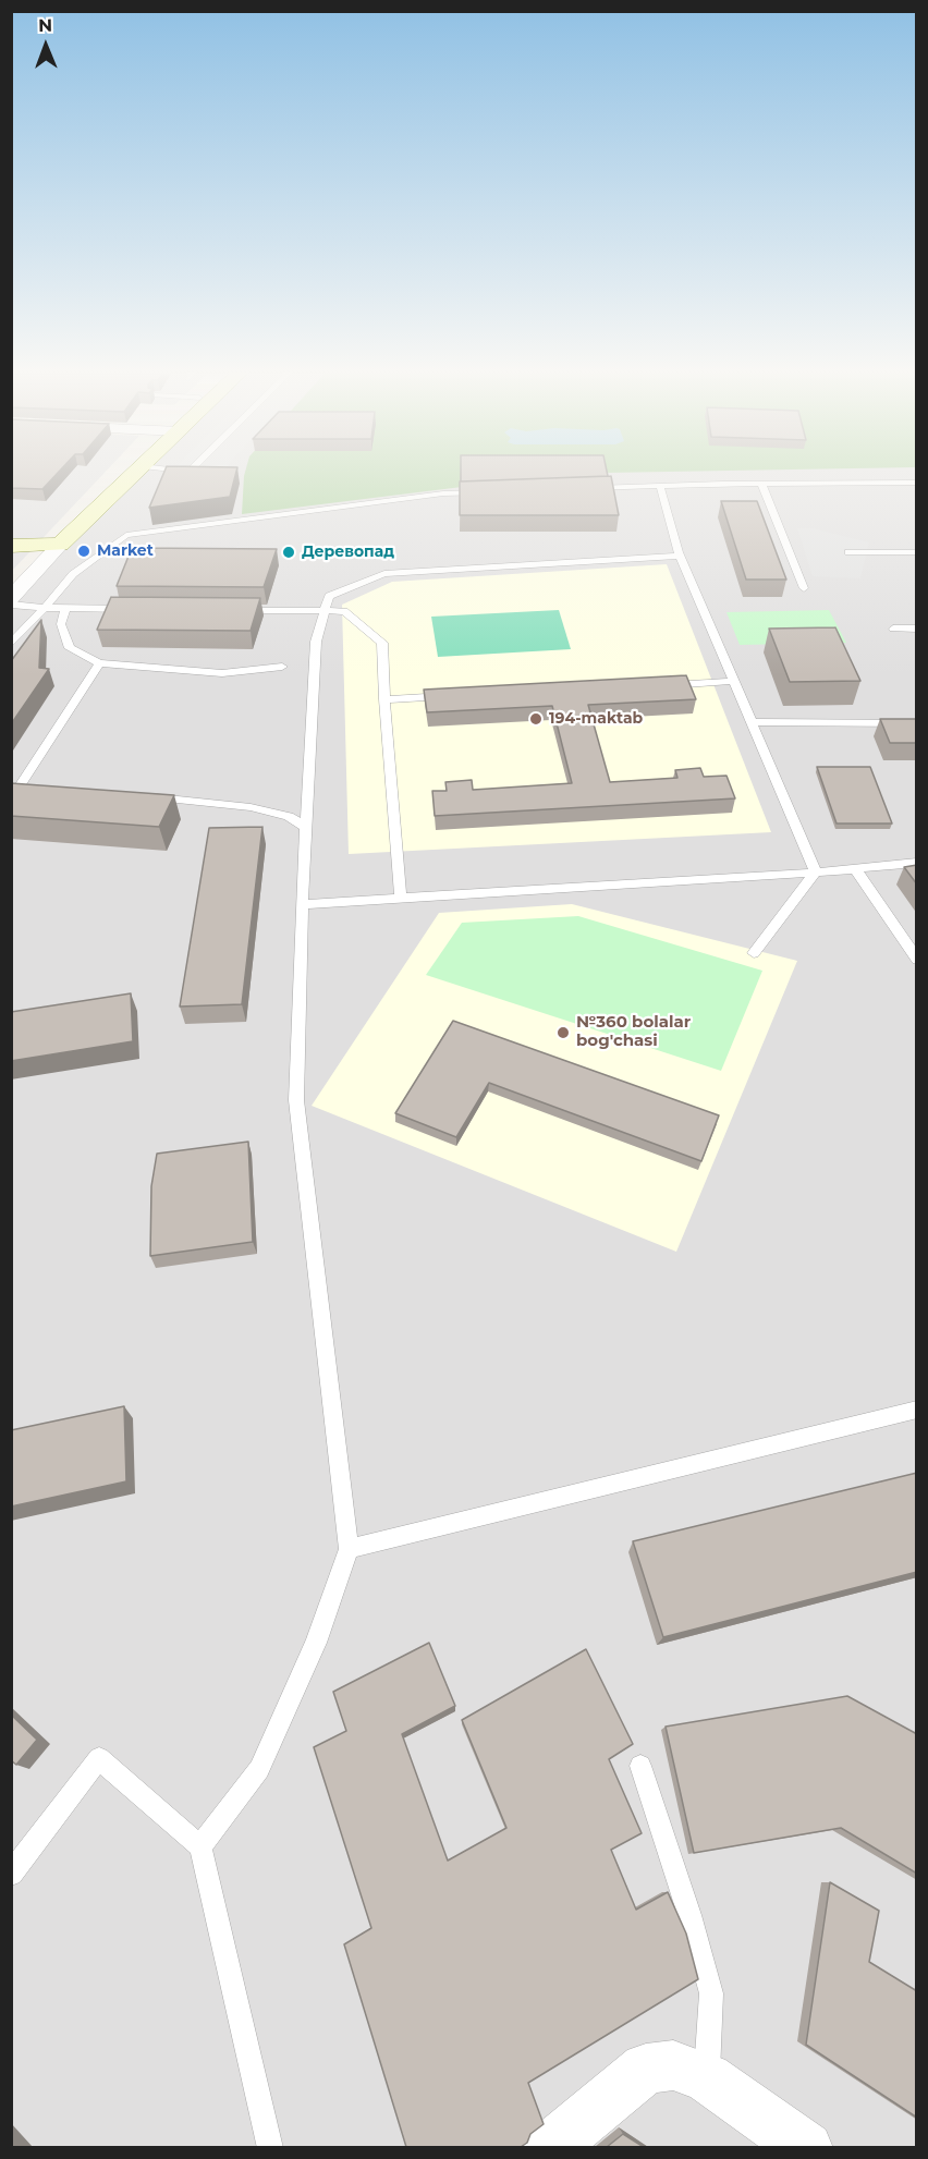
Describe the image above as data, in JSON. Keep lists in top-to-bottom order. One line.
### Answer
{"places":["Market","Деревопад","194-maktab","№360 bolalar bog'chasi"],"north":"top"}
